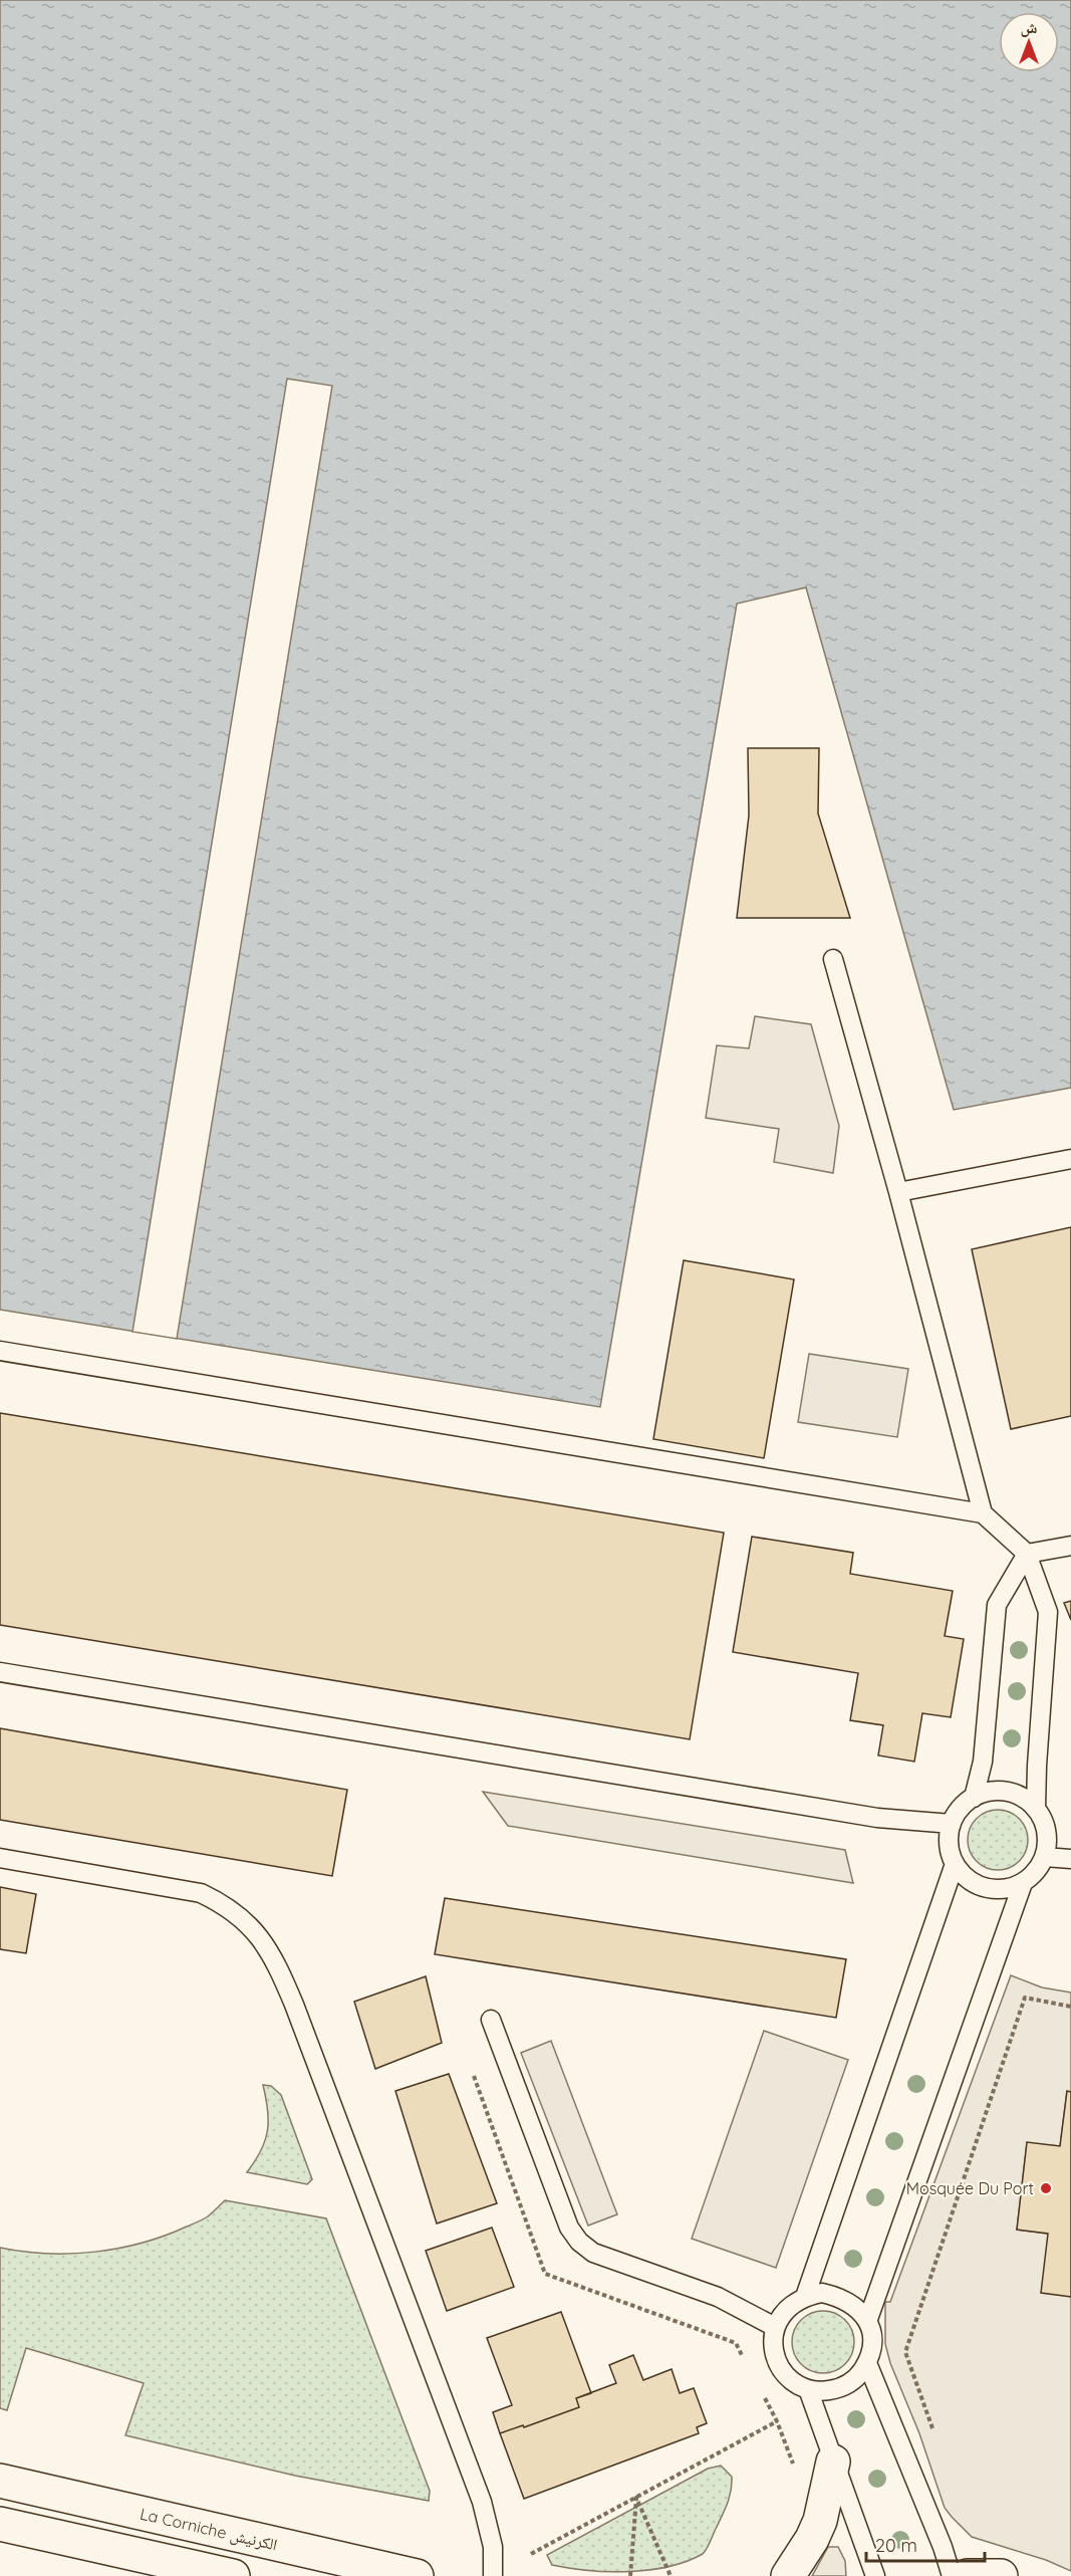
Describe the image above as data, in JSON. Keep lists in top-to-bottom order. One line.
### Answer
{"streets":{"main road":["La Corniche الكرنيش"]},"places":["Mosquée Du Port"],"scale_bar":"20 m","north":"top"}
